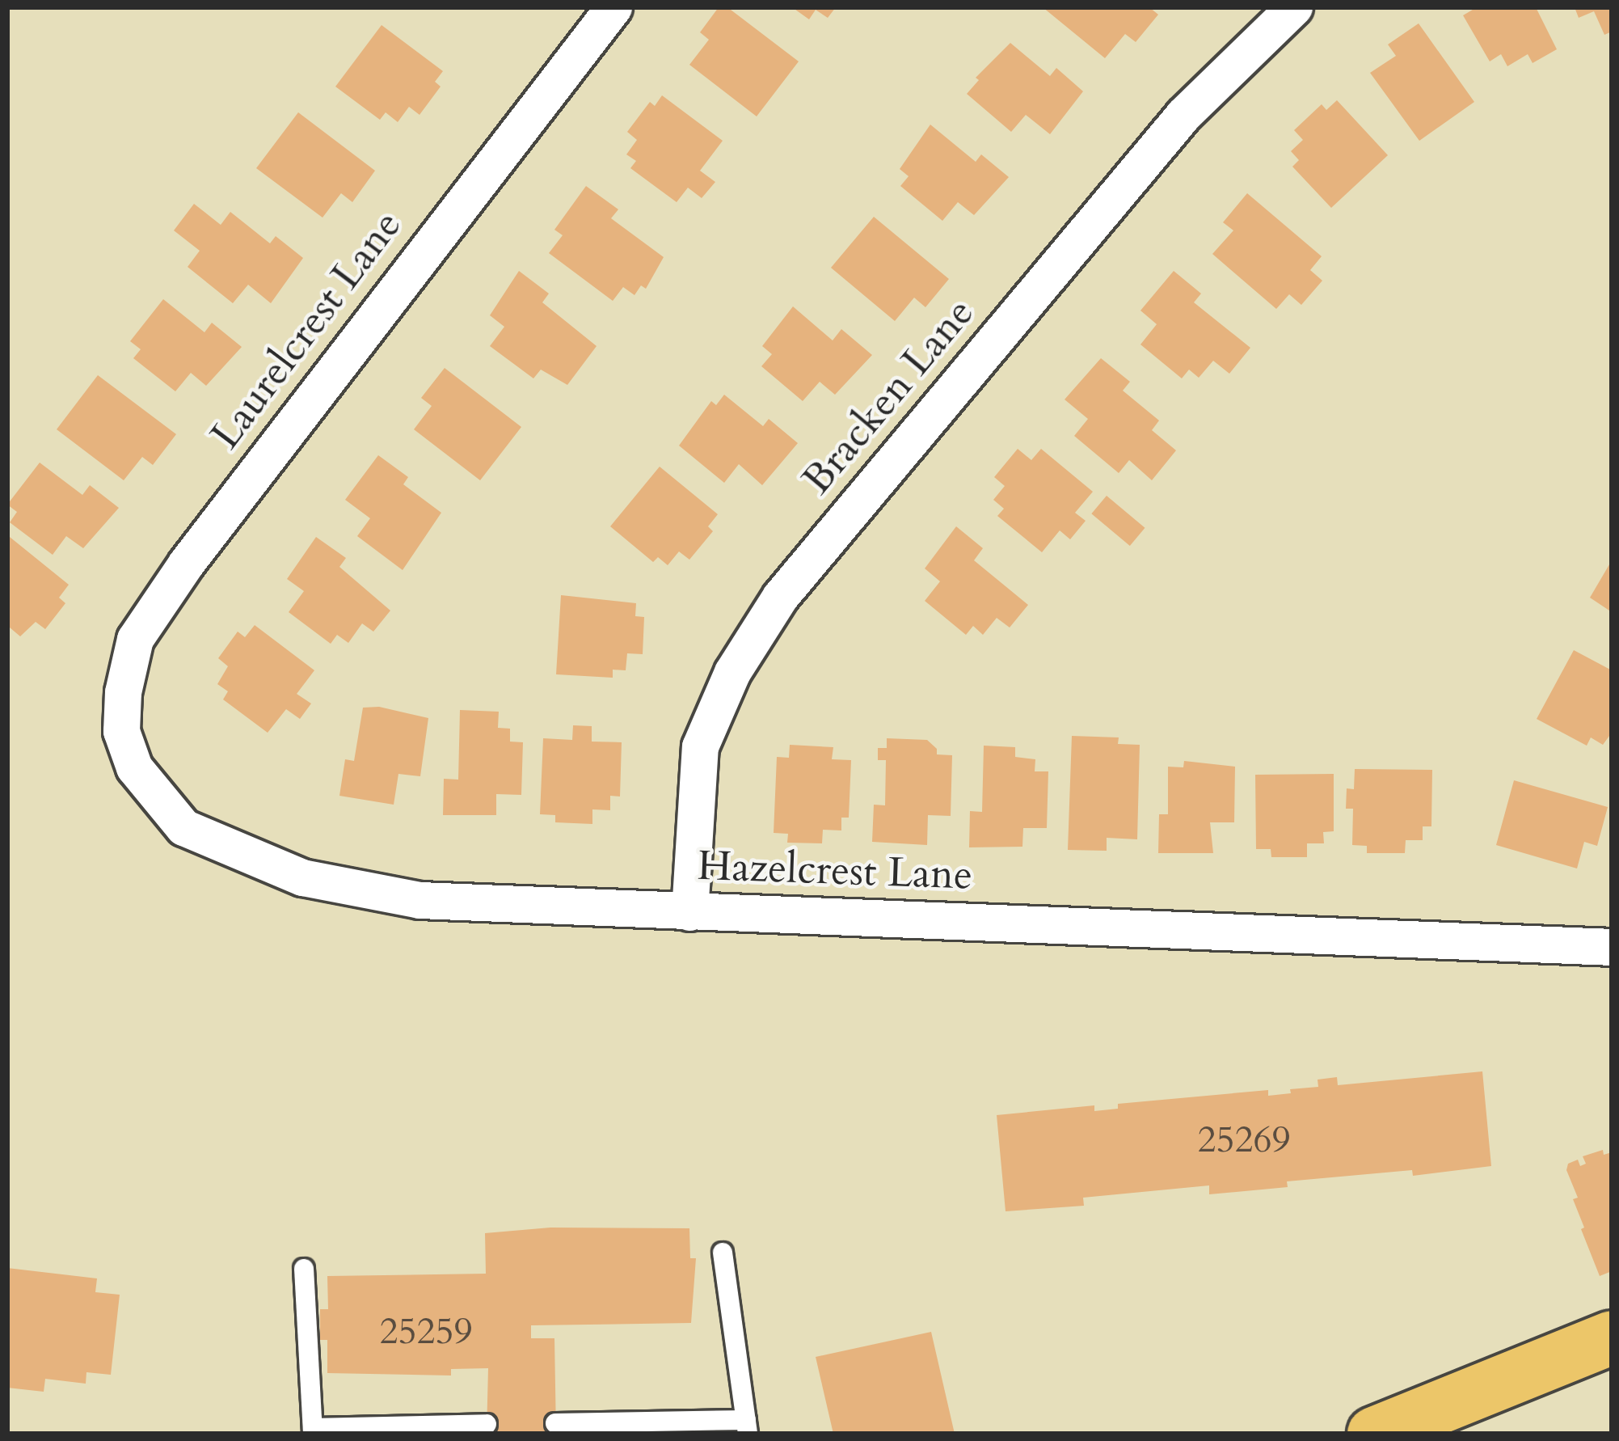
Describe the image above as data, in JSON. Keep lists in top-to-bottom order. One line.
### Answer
{"streets":{"street":["Laurelcrest Lane","Bracken Lane","Hazelcrest Lane"]},"crossings":[["Laurelcrest Lane","Hazelcrest Lane"],["Bracken Lane","Hazelcrest Lane"]],"house_numbers":["25269","25259"]}
